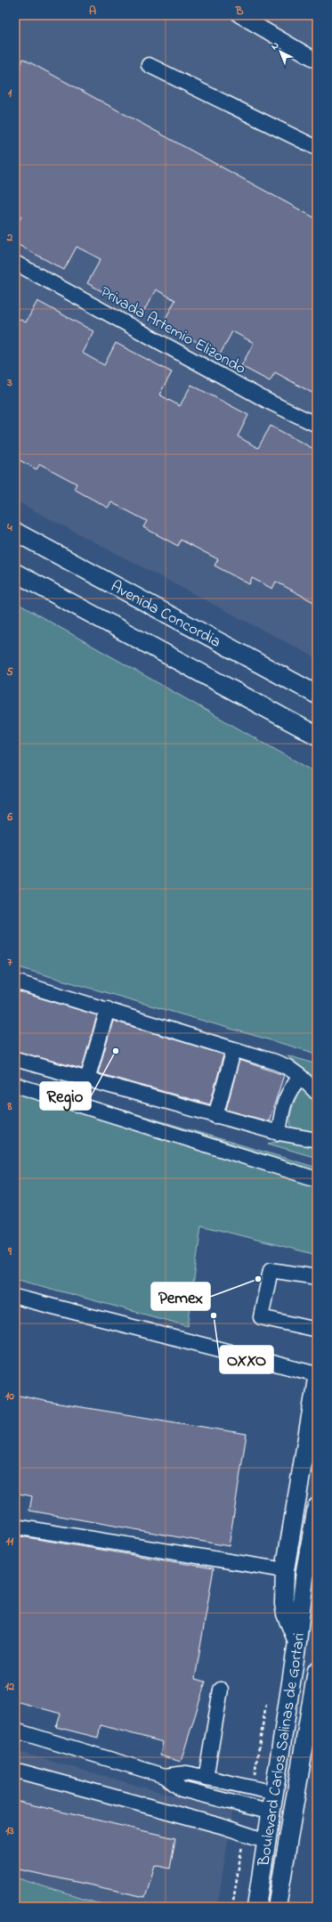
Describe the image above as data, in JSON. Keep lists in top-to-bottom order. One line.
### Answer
{"streets":{"main road":["Avenida Concordia","Boulevard Carlos Salinas de Gortari"],"lane":["Privada Artemio Elizondo"]},"places":["Regio","Pemex","OXXO"],"north":"top left","grid":{"columns":["A","B"],"rows":["1","2","3","4","5","6","7","8","9","10","11","12","13"]}}
